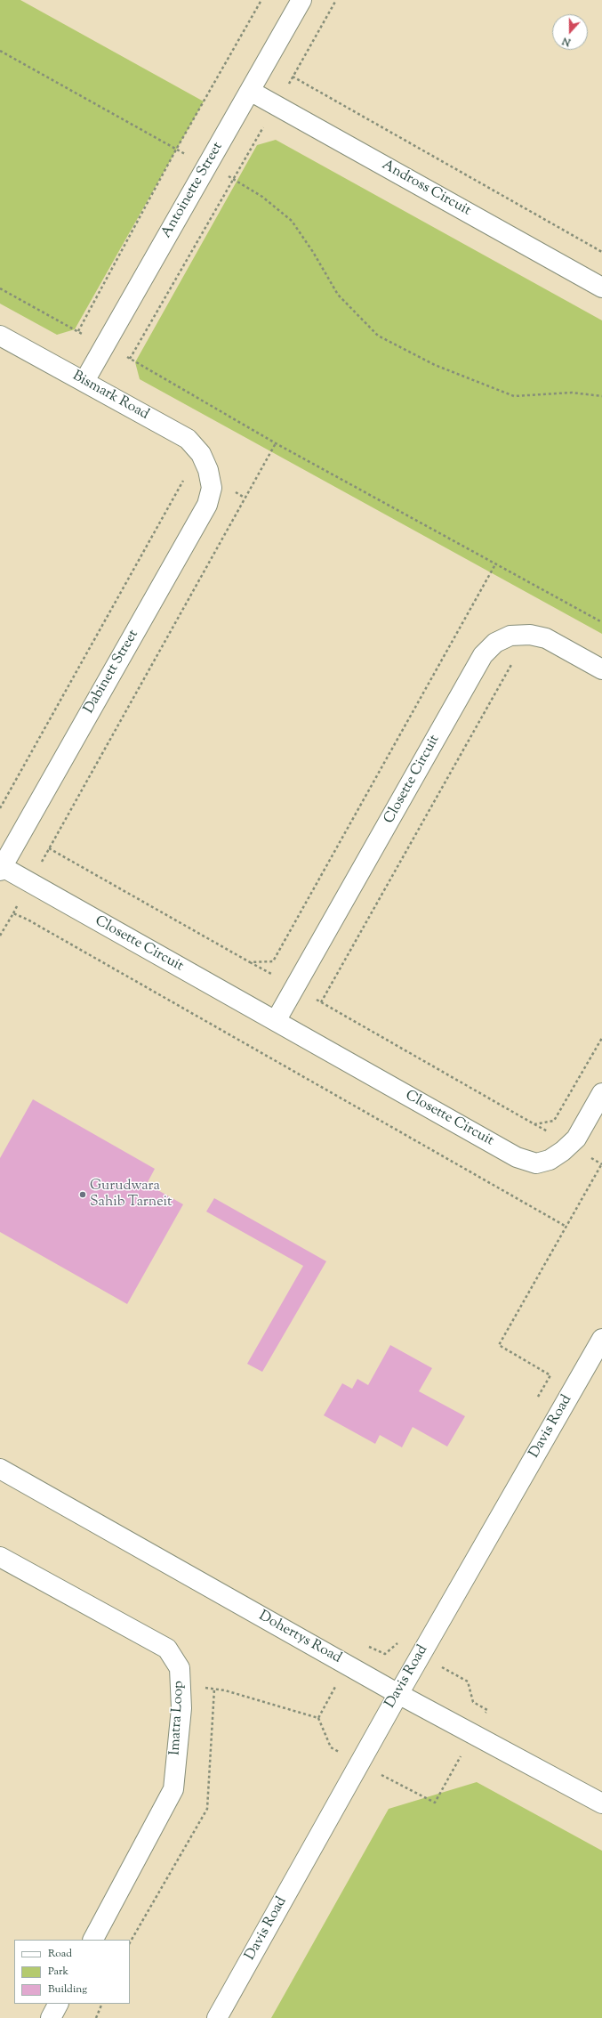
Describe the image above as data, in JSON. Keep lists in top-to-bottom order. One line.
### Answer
{"streets":{"street":["Andross Circuit","Antoinette Street","Bismark Road","Dabinett Street","Closette Circuit","Davis Road","Dohertys Road","Imatra Loop"]},"crossings":[["Andross Circuit","Antoinette Street"],["Antoinette Street","Bismark Road"],["Bismark Road","Dabinett Street"],["Dabinett Street","Closette Circuit"],["Davis Road","Dohertys Road"]],"places":["Gurudwara Sahib Tarneit"],"legend":["Road","Park","Building"],"north":"bottom"}
